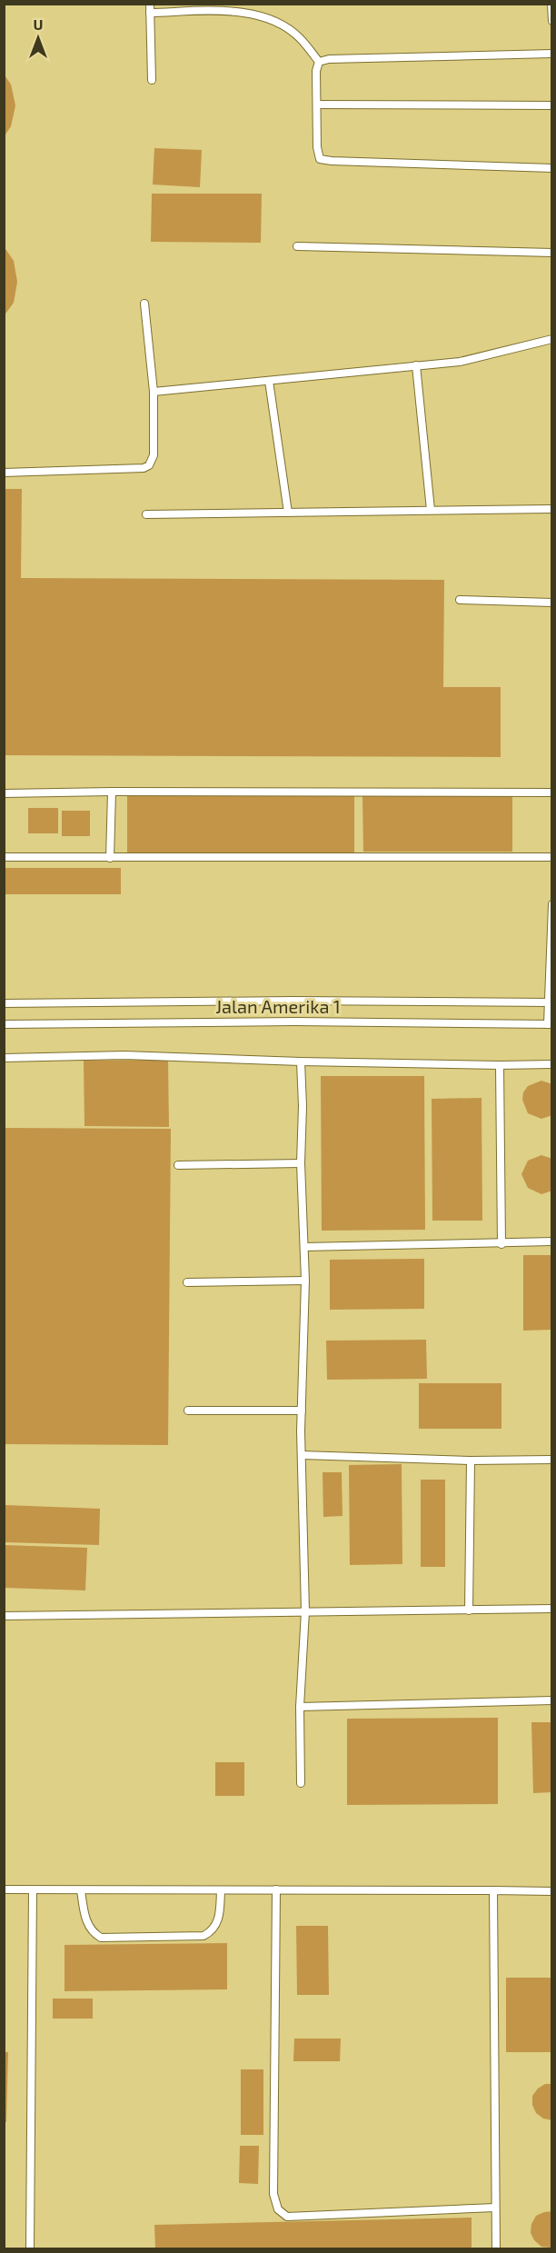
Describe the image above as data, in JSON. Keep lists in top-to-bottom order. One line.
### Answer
{"streets":{"lane":["Jalan Amerika 1"]},"north":"top"}
